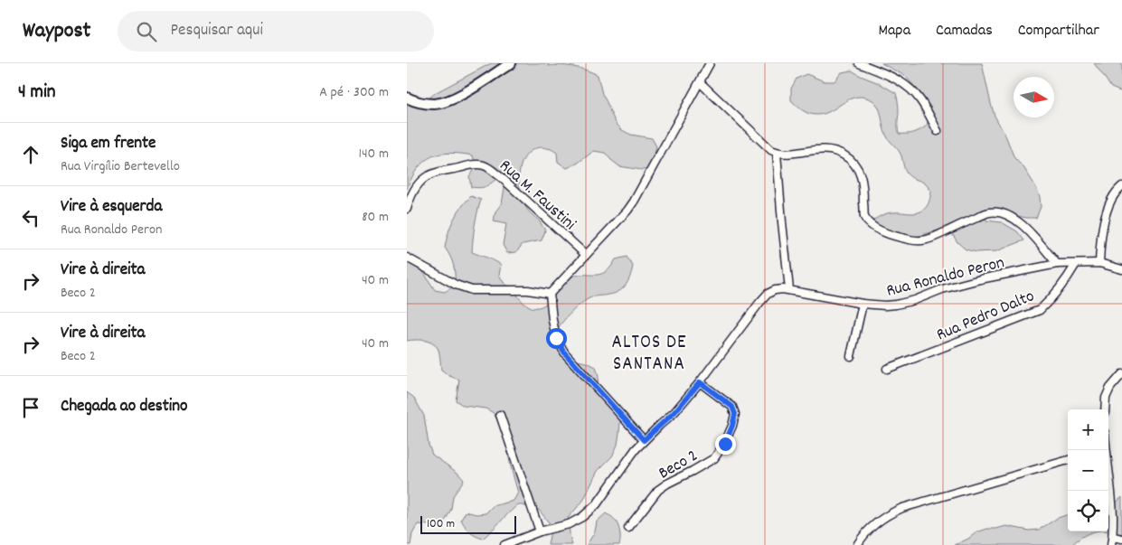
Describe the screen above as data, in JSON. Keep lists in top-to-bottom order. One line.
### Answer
{"streets":{"street":["Rua M. Faustini","Rua Ronaldo Peron","Rua Pedro Dalto","Beco 2"]},"crossings":[["Rua Ronaldo Peron","Rua Pedro Dalto"],["Rua Ronaldo Peron","Beco 2"]],"districts":["ALTOS DE SANTANA"],"scale_bar":"100 m","north":"right","page":{"header":"Waypost","search":"Pesquisar aqui","nav":["Mapa","Camadas","Compartilhar"],"heading":["4 min","A pé · 300 m"],"list":[["Siga em frente","Rua Virgílio Bertevello","140 m"],["Vire à esquerda","Rua Ronaldo Peron","80 m"],["Vire à direita","Beco 2","40 m"],["Vire à direita","Beco 2","40 m"],"Chegada ao destino"],"map_buttons":["+","−"],"scale":"100 m"}}
